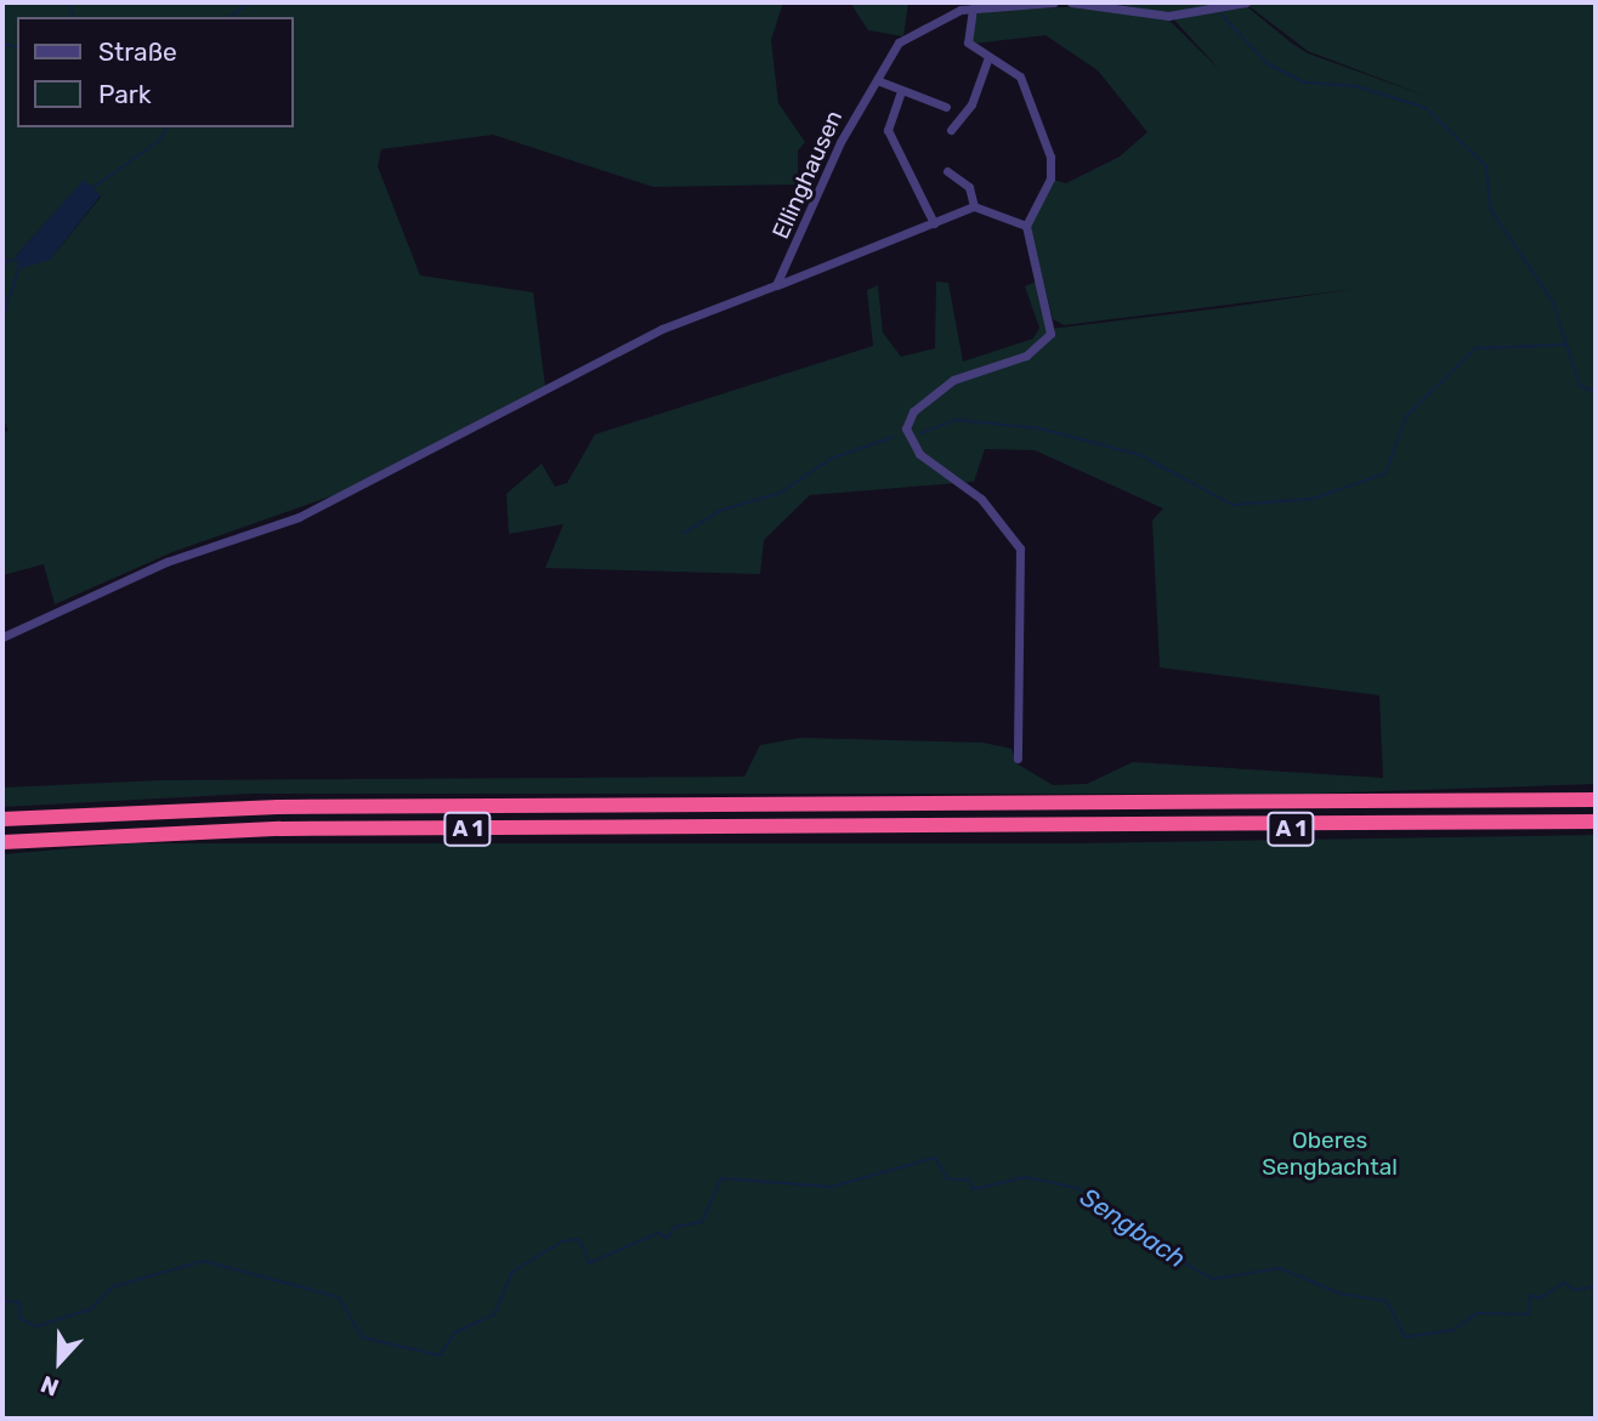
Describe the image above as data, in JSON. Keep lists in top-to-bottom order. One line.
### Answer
{"streets":{"highway":["A 1"],"street":["Ellinghausen"]},"water":["Sengbach"],"parks":["Oberes Sengbachtal"],"legend":["Straße","Park"],"north":"bottom"}
